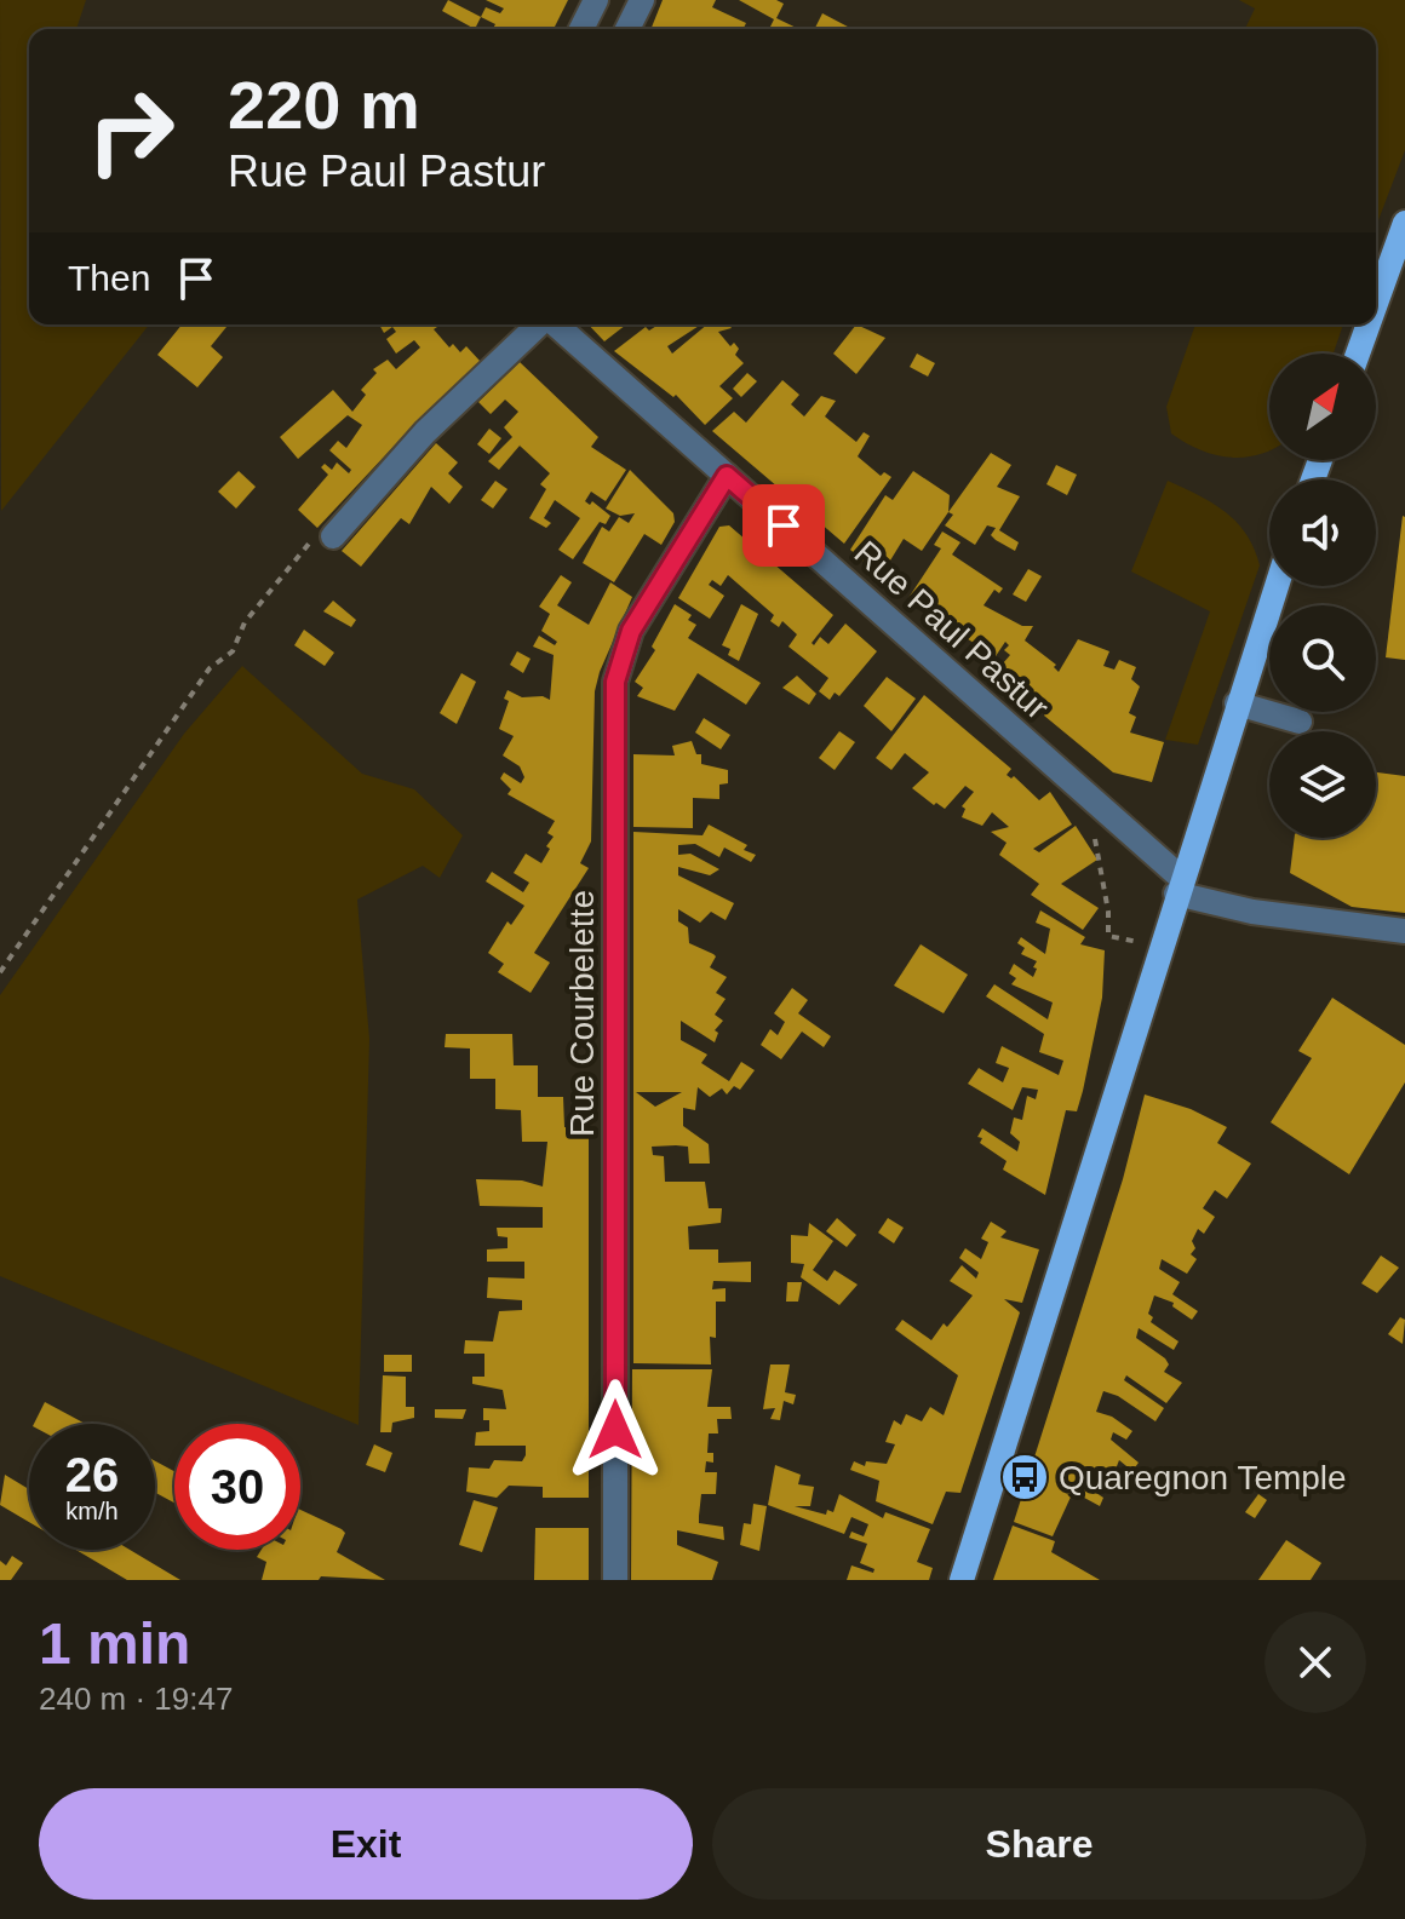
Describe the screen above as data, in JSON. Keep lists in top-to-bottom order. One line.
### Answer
{"streets":{"street":["Rue Paul Pastur","Rue Courbelette"]},"crossings":[["Rue Paul Pastur","Rue Courbelette"]],"places":{"bus stop":["Quaregnon Temple"]},"north":"top right","page":{"turn":["220 m","Rue Paul Pastur"],"then":"Then","speed":"26 km/h","limit":"30","heading":["1 min","240 m · 19:47"],"buttons":["Exit","Share"]}}
